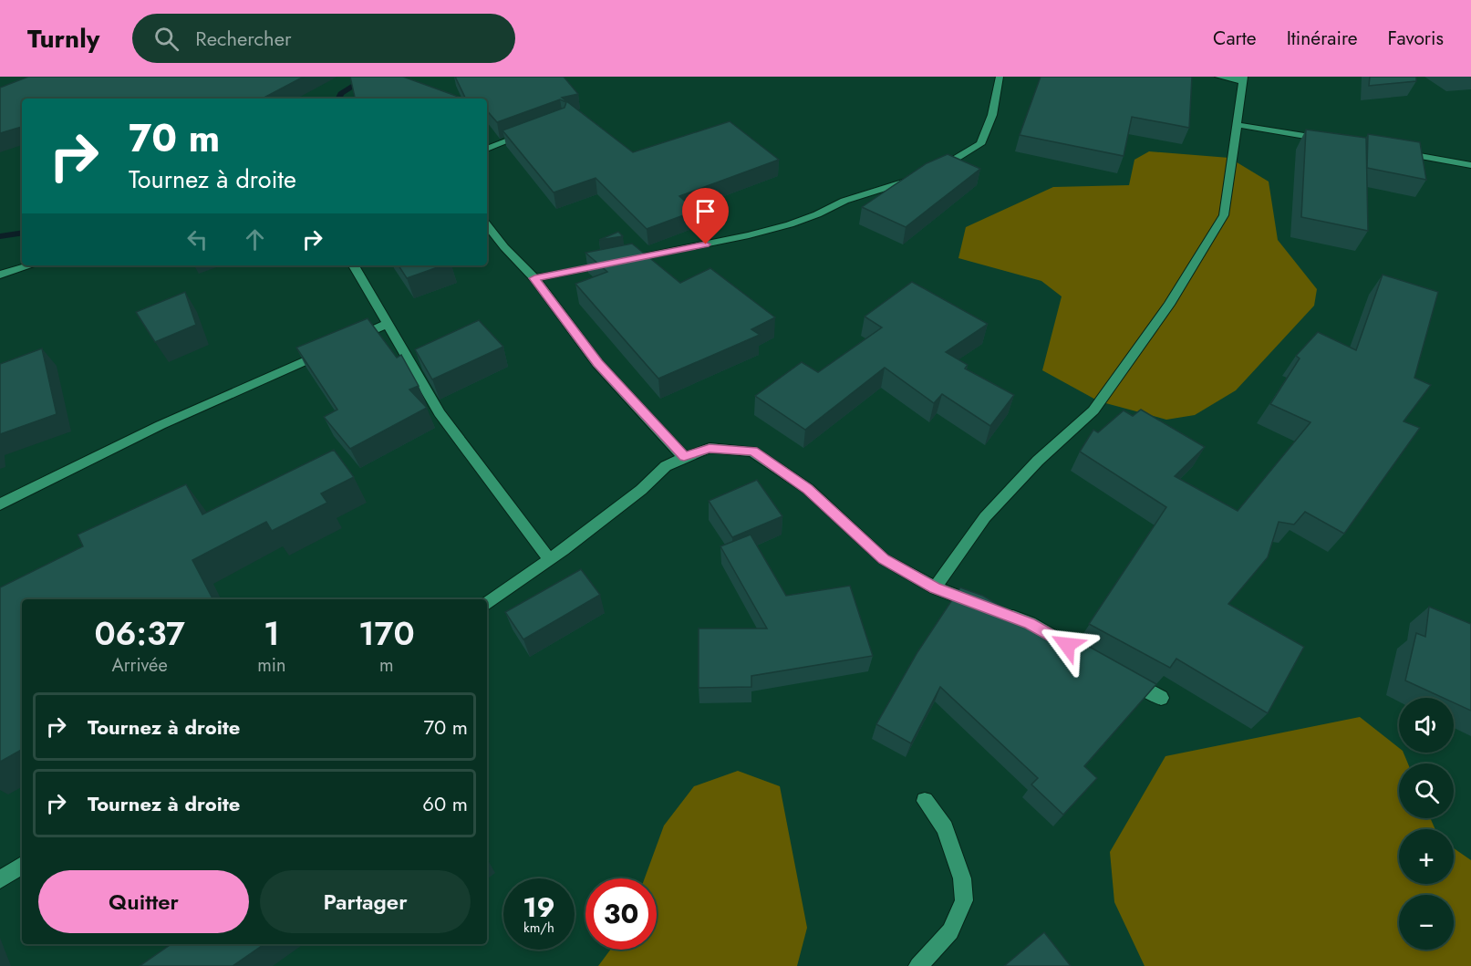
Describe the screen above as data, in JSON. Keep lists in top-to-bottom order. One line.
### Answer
{"page":{"header":"Turnly","search":"Rechercher","nav":["Carte","Itinéraire","Favoris"],"turn":["70 m","Tournez à droite"],"eta":["06:37","Arrivée","1","min","170","m"],"list":[{"name":"Tournez à droite","value":"70 m"},{"name":"Tournez à droite","value":"60 m"}],"map_buttons":["+","−"],"buttons":["Quitter","Partager"],"speed":"19 km/h","limit":"30"}}
